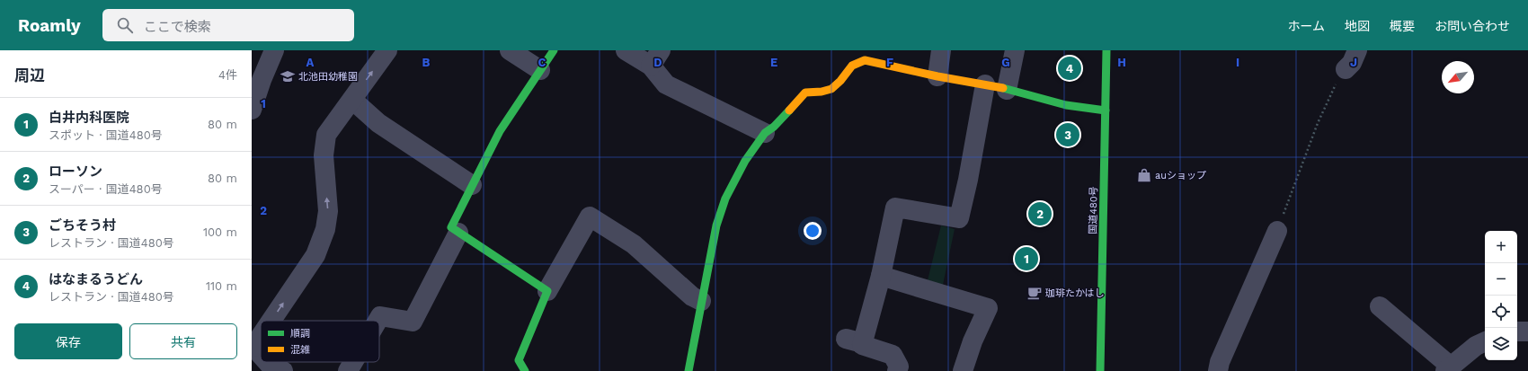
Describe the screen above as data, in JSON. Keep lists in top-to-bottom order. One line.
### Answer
{"streets":{"main road":["国道480号"]},"places":{"school or university":["北池田幼稚園"],"shop":["auショップ"],"cafe":["珈琲たかはし"]},"legend":["順調","混雑"],"north":"bottom left","page":{"header":"Roamly","search":"ここで検索","nav":["ホーム","地図","概要","お問い合わせ"],"heading":["周辺","4件"],"pins":["4","3","2","1"],"list":[{"mark":"1","name":"白井内科医院","note":"スポット · 国道480号","value":"80 m"},{"mark":"2","name":"ローソン","note":"スーパー · 国道480号","value":"80 m"},{"mark":"3","name":"ごちそう村","note":"レストラン · 国道480号","value":"100 m"},{"mark":"4","name":"はなまるうどん","note":"レストラン · 国道480号","value":"110 m"}],"map_buttons":["+","−"],"buttons":["保存","共有"]},"grid":{"columns":["A","B","C","D","E","F","G","H","I","J"],"rows":["1","2"]}}
